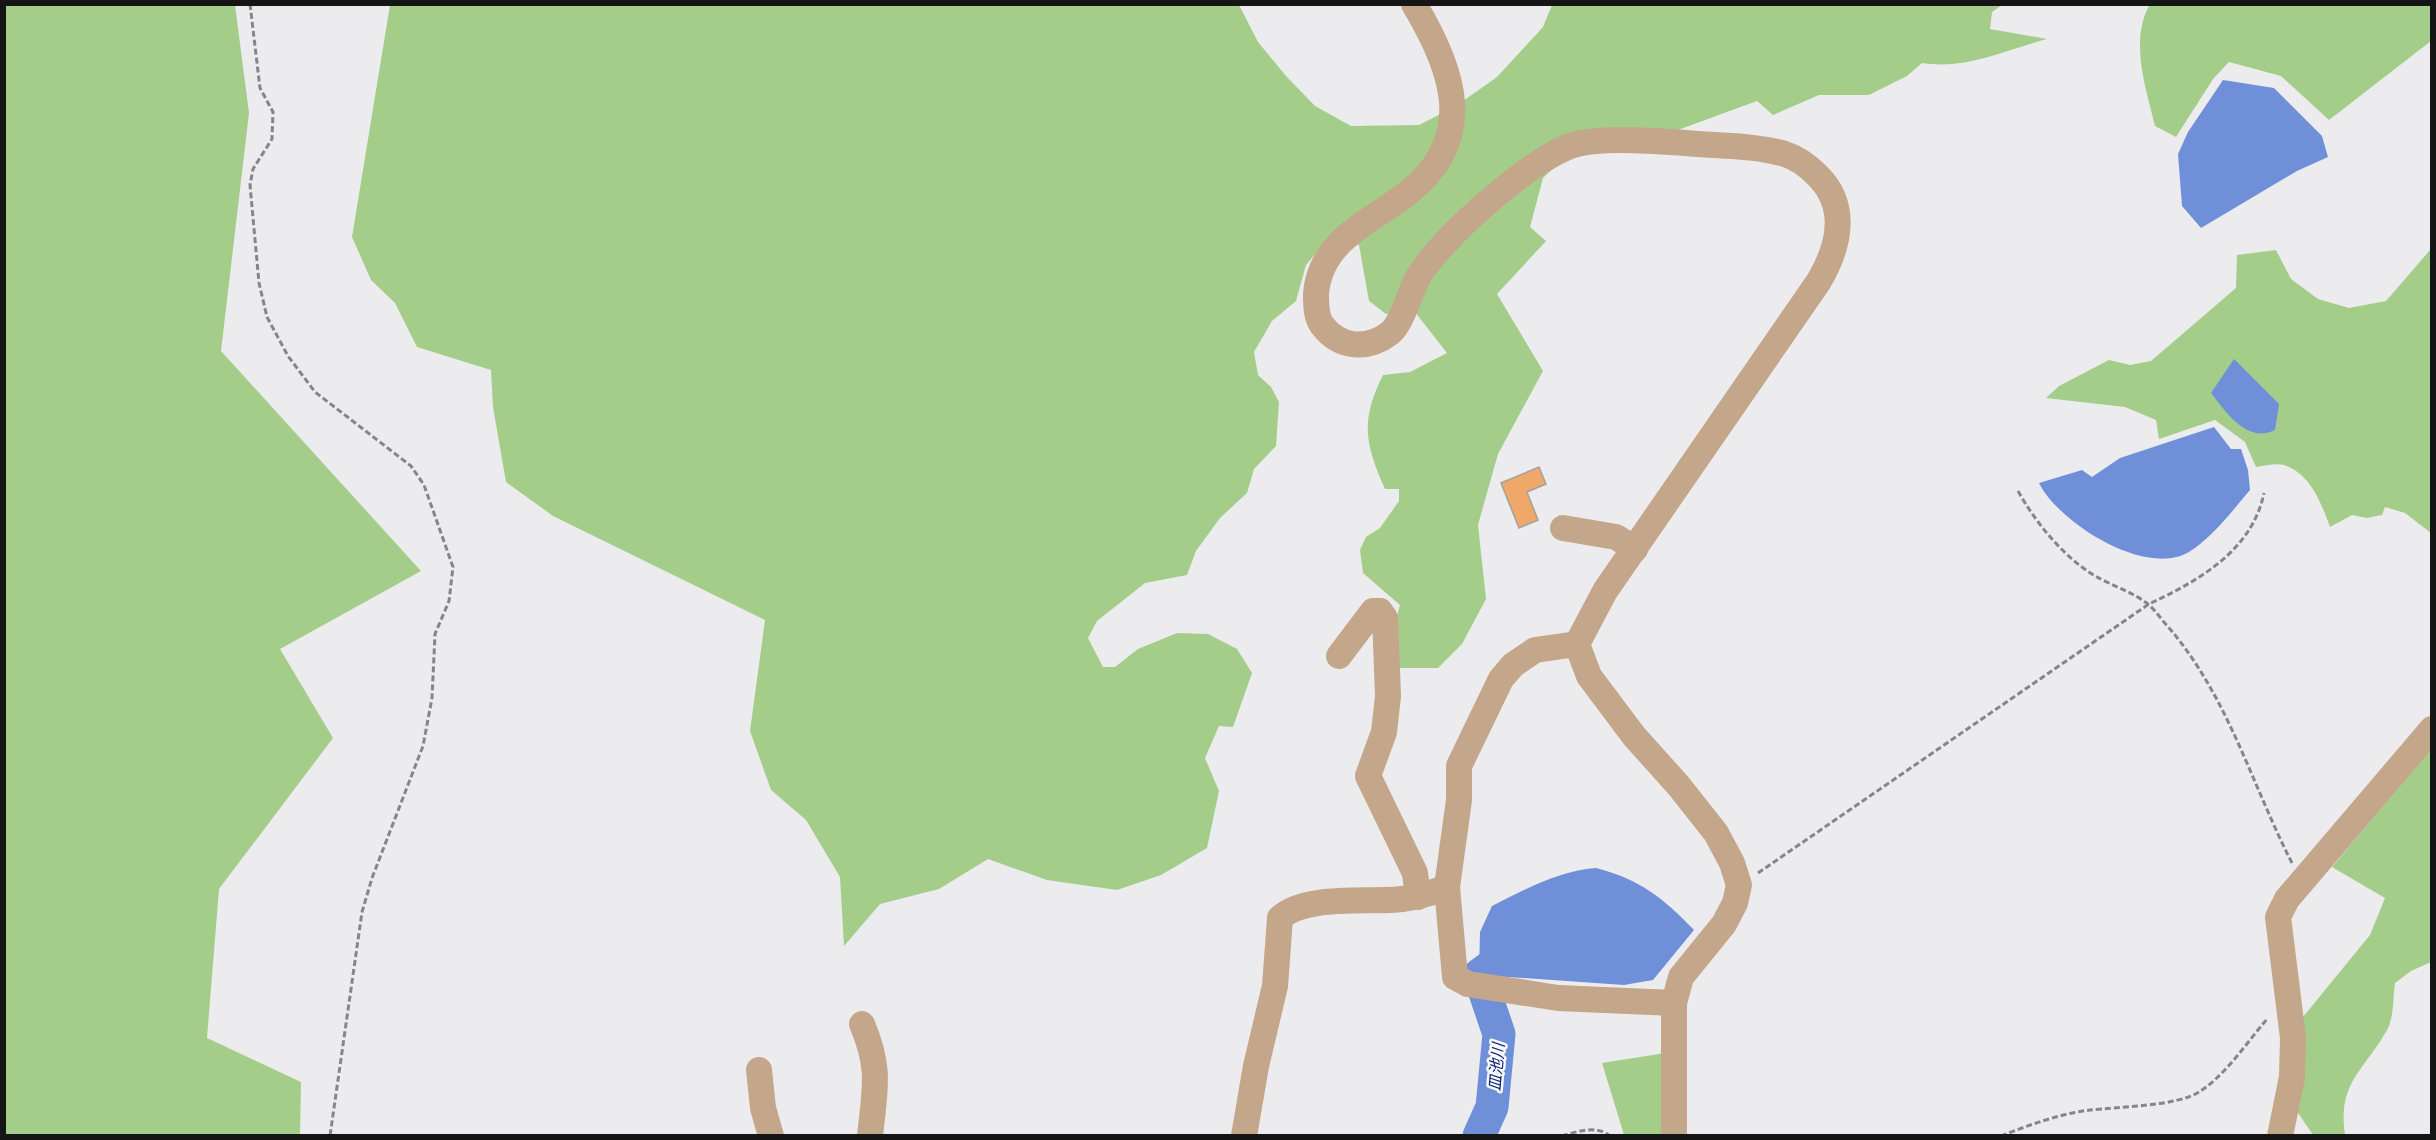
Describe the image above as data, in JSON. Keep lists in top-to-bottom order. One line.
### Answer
{"water":["皿池川"]}
